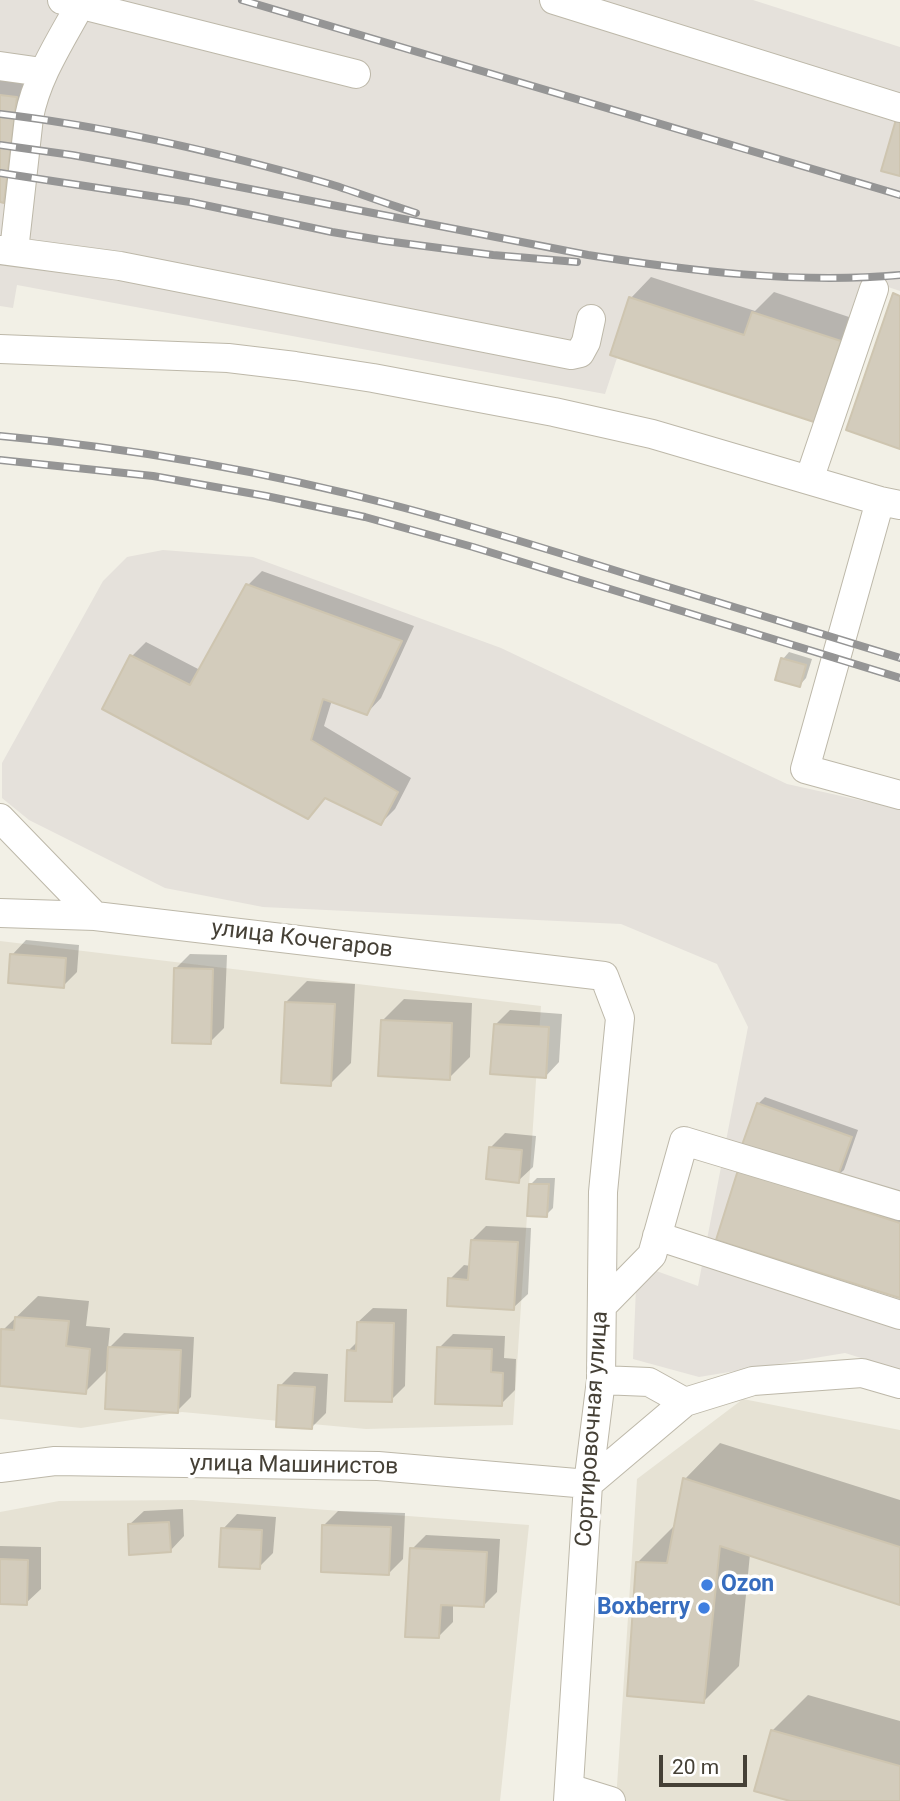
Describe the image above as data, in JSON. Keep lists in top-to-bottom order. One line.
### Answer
{"streets":{"street":["улица Кочегаров","Сортировочная улица","улица Машинистов"]},"crossings":[["улица Кочегаров","Сортировочная улица"],["Сортировочная улица","улица Машинистов"]],"places":["Ozon","Boxberry"],"scale_bar":"20 m"}
